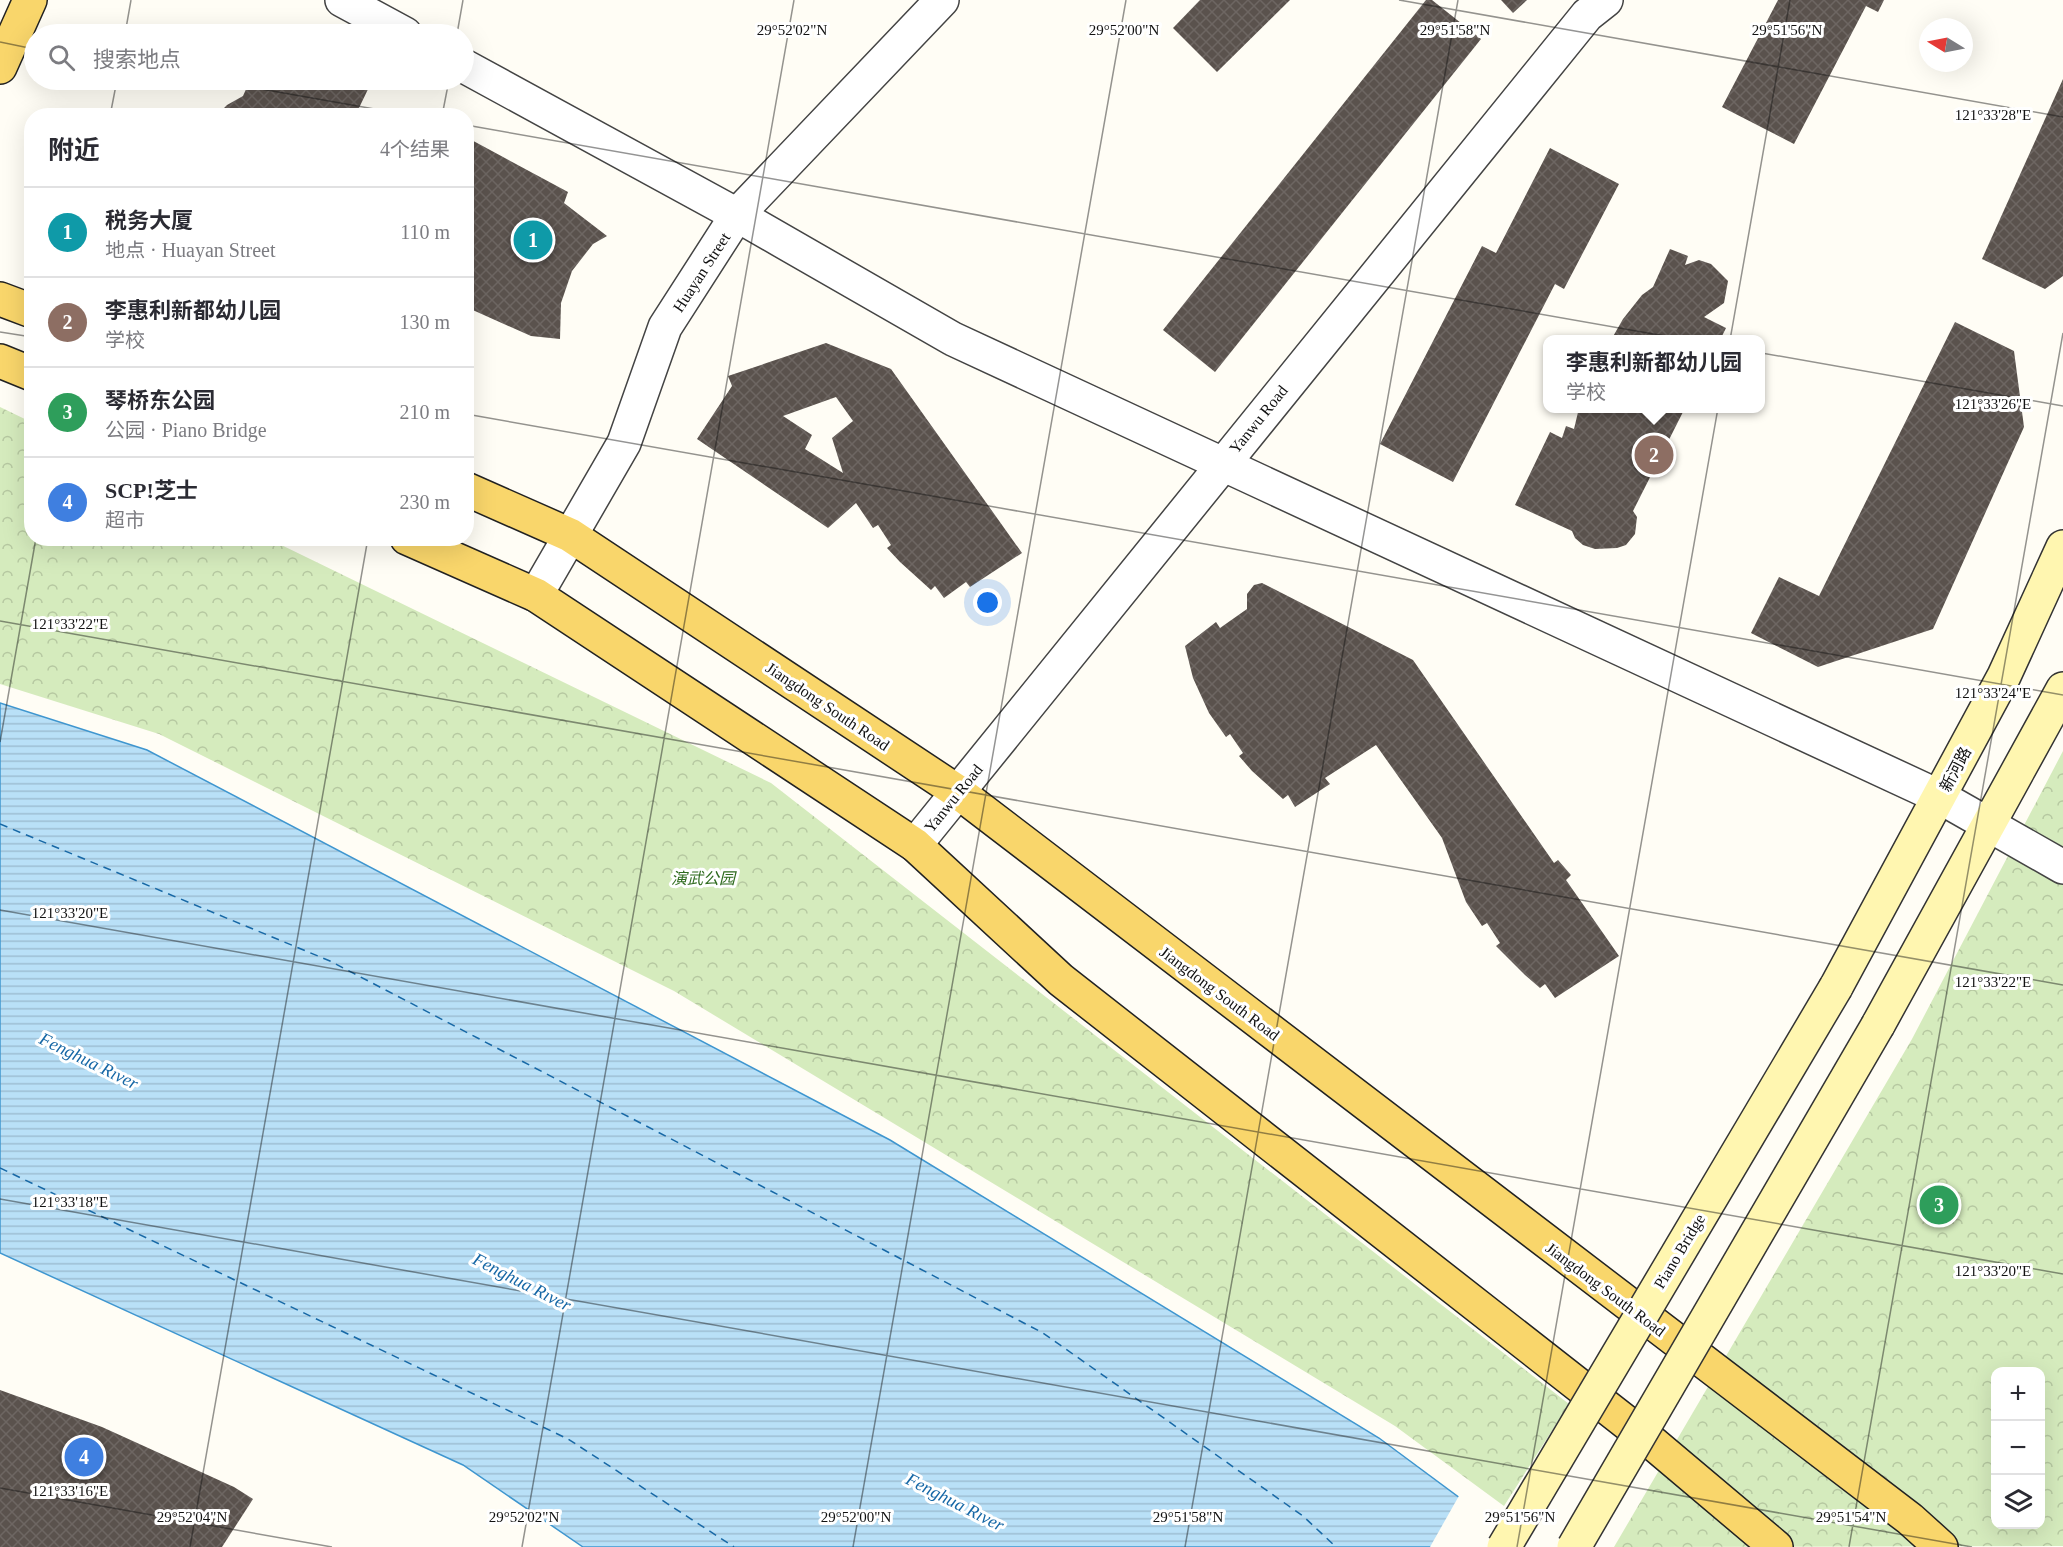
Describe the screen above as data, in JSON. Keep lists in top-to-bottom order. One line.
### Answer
{"streets":{"main road":["Jiangdong South Road","新河路","Piano Bridge"],"street":["Huayan Street","Yanwu Road"]},"crossings":[["Huayan Street","Jiangdong South Road"],["Yanwu Road","Jiangdong South Road"],["新河路","Piano Bridge"]],"water":["Fenghua Rıver"],"parks":["演武公园"],"north":"left","page":{"search":"搜索地点","heading":["附近","4个结果"],"list":[{"mark":"1","name":"税务大厦","note":"地点 · Huayan Street","value":"110 m"},{"mark":"2","name":"李惠利新都幼儿园","note":"学校","value":"130 m"},{"mark":"3","name":"琴桥东公园","note":"公园 · Piano Bridge","value":"210 m"},{"mark":"4","name":"SCP!芝士","note":"超市","value":"230 m"}],"pins":["1","2","3","4"],"popup":["李惠利新都幼儿园","学校"],"map_buttons":["+","−"]},"coordinates":["29°52'02\"N","29°52'00\"N","29°51'58\"N","29°51'56\"N","121°33'28\"E","121°33'26\"E","121°33'22\"E","121°33'24\"E","121°33'20\"E","121°33'18\"E","121°33'16\"E","29°52'04\"N","29°51'54\"N"]}
